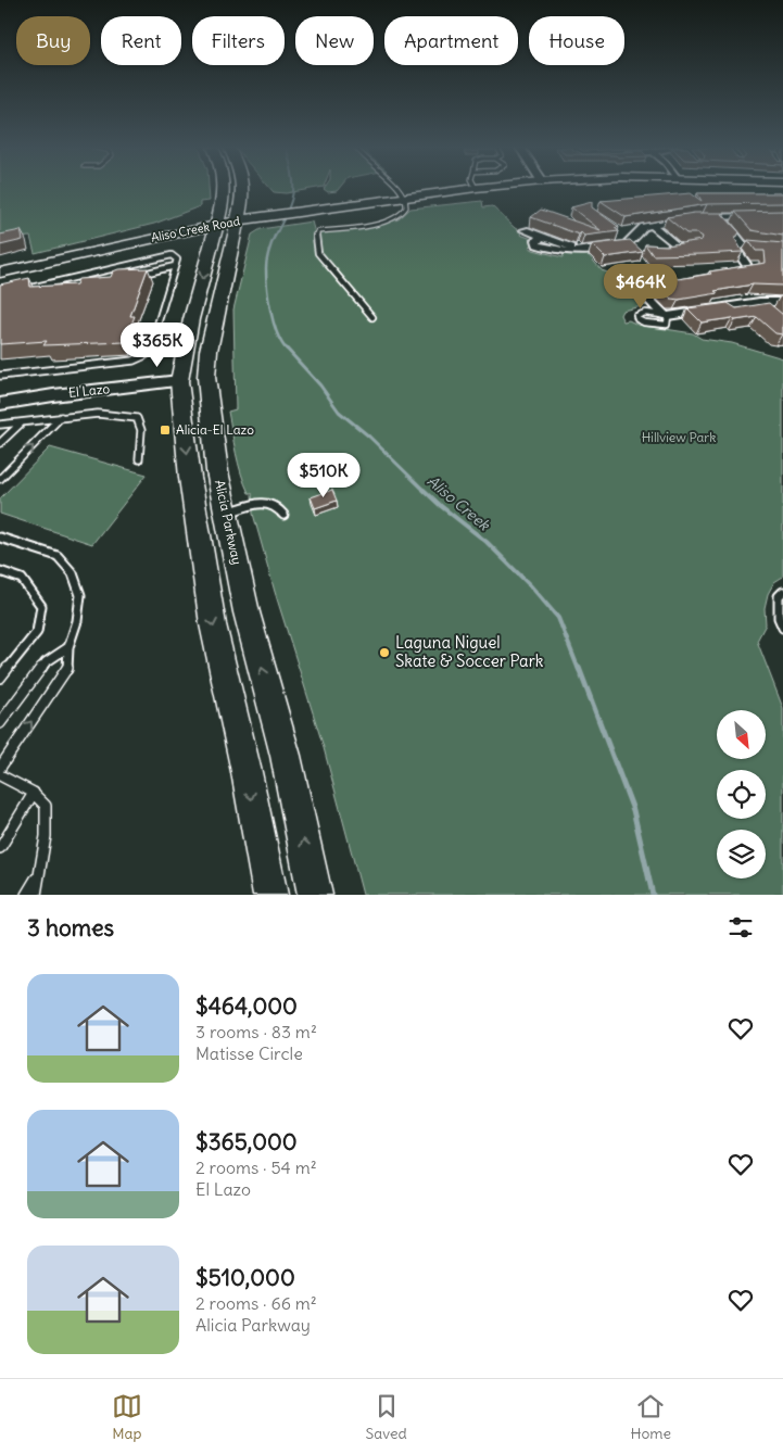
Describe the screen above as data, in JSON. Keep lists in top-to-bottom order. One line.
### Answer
{"streets":{"main road":["Aliso Creek Road","Alicia Parkway"],"street":["El Lazo"]},"crossings":[["Aliso Creek Road","Alicia Parkway"],["El Lazo","Alicia Parkway"]],"water":["Aliso Creek"],"parks":["Hillview Park"],"places":{"transit":["Alicia-El Lazo"],"other":["Laguna Niguel Skate & Soccer Park"]},"north":"bottom right","page":{"chip":["Buy","Rent","Filters","New","Apartment","House"],"price":["$464K","$365K","$510K"],"heading":"3 homes","list":[{"name":"$464,000","note":"3 rooms · 83 m² · Matisse Circle"},{"name":"$365,000","note":"2 rooms · 54 m² · El Lazo"},{"name":"$510,000","note":"2 rooms · 66 m² · Alicia Parkway"}],"tabs":["Map","Saved","Home"]}}
